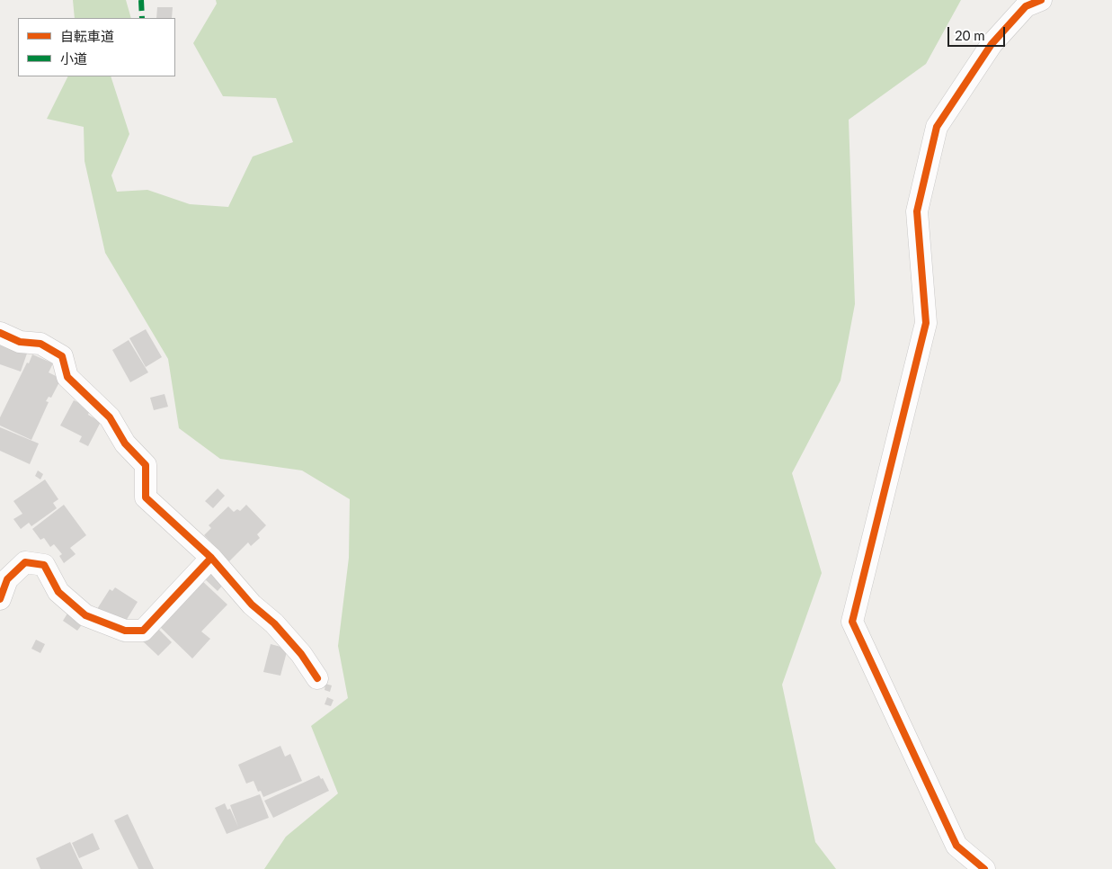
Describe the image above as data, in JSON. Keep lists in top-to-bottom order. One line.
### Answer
{"legend":["自転車道","小道"],"scale_bar":"20 m"}
